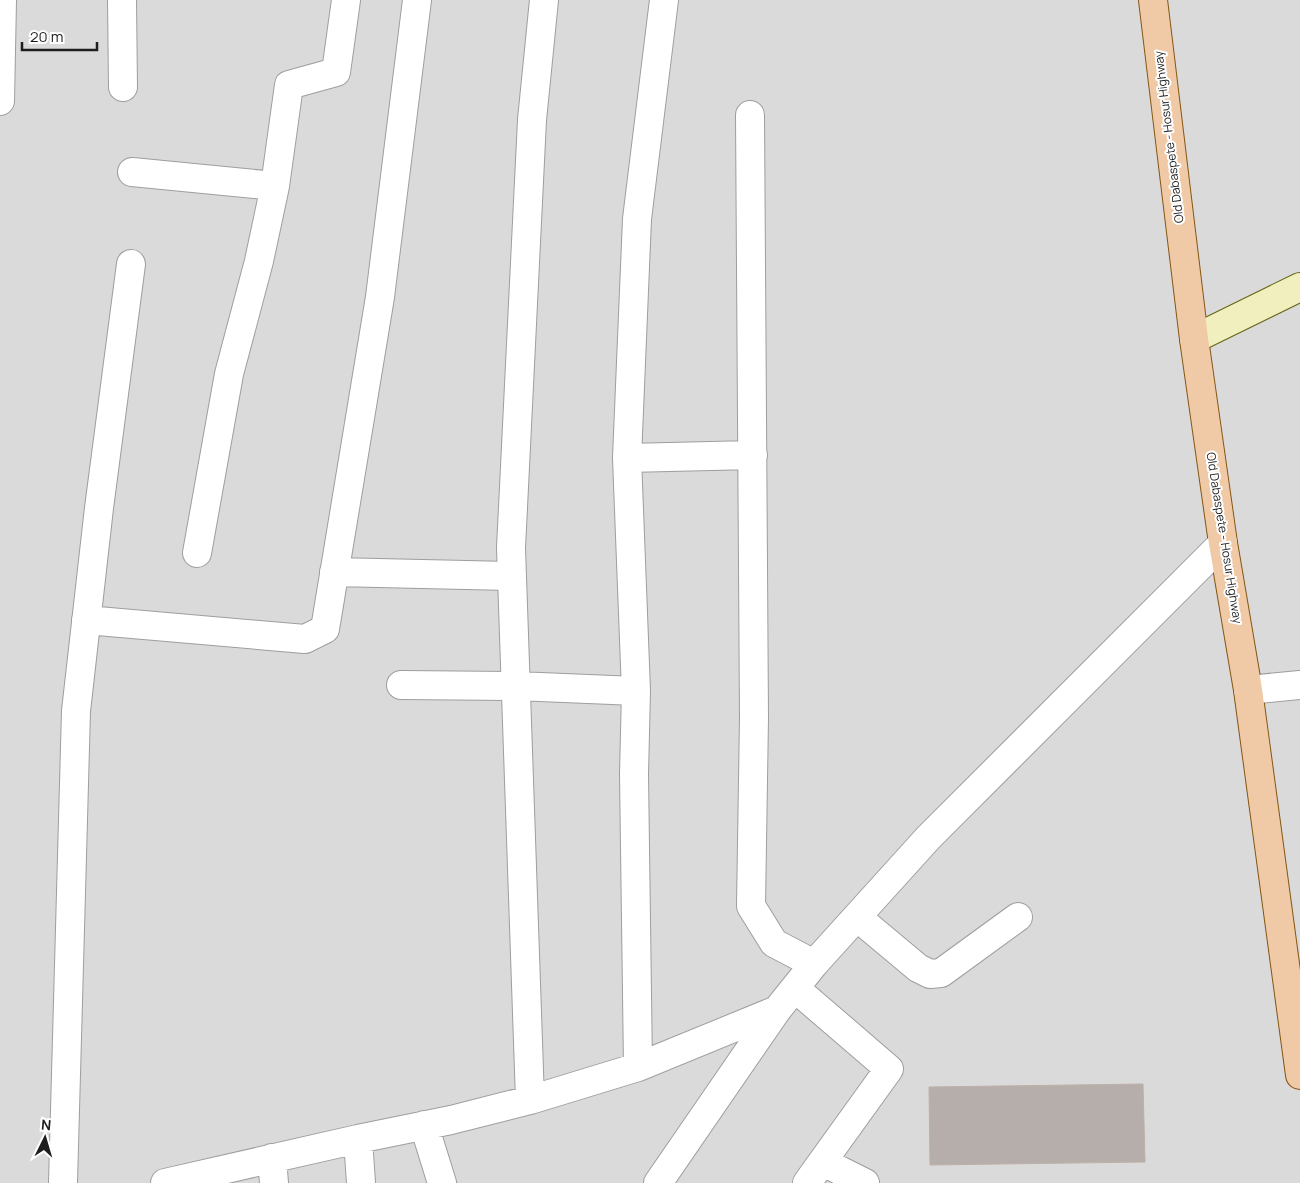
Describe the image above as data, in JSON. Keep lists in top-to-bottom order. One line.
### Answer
{"streets":{"main road":["Old Dabaspete - Hosur Highway"]},"scale_bar":"20 m","north":"top"}
